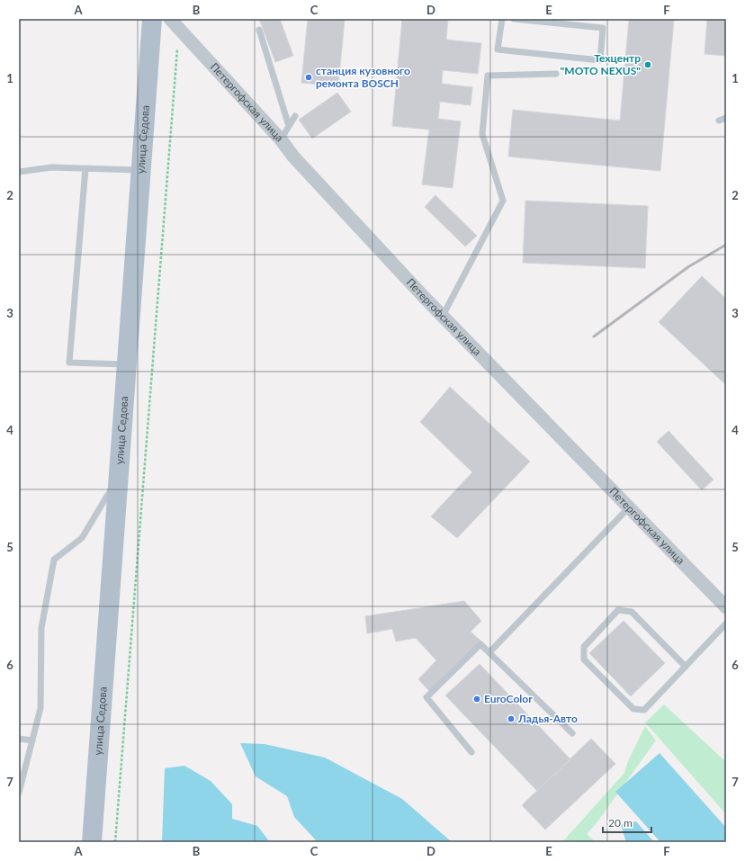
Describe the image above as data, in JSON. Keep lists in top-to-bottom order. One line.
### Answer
{"streets":{"main road":["улица Седова"],"street":["Петергофская улица"]},"places":["Техцентр \"MOTO NEXUS\"","станция кузовного ремонта BOSCH","EuroColor","Ладья-Авто"],"scale_bar":"20 m","grid":{"columns":["A","B","C","D","E","F"],"rows":["1","2","3","4","5","6","7"]}}
